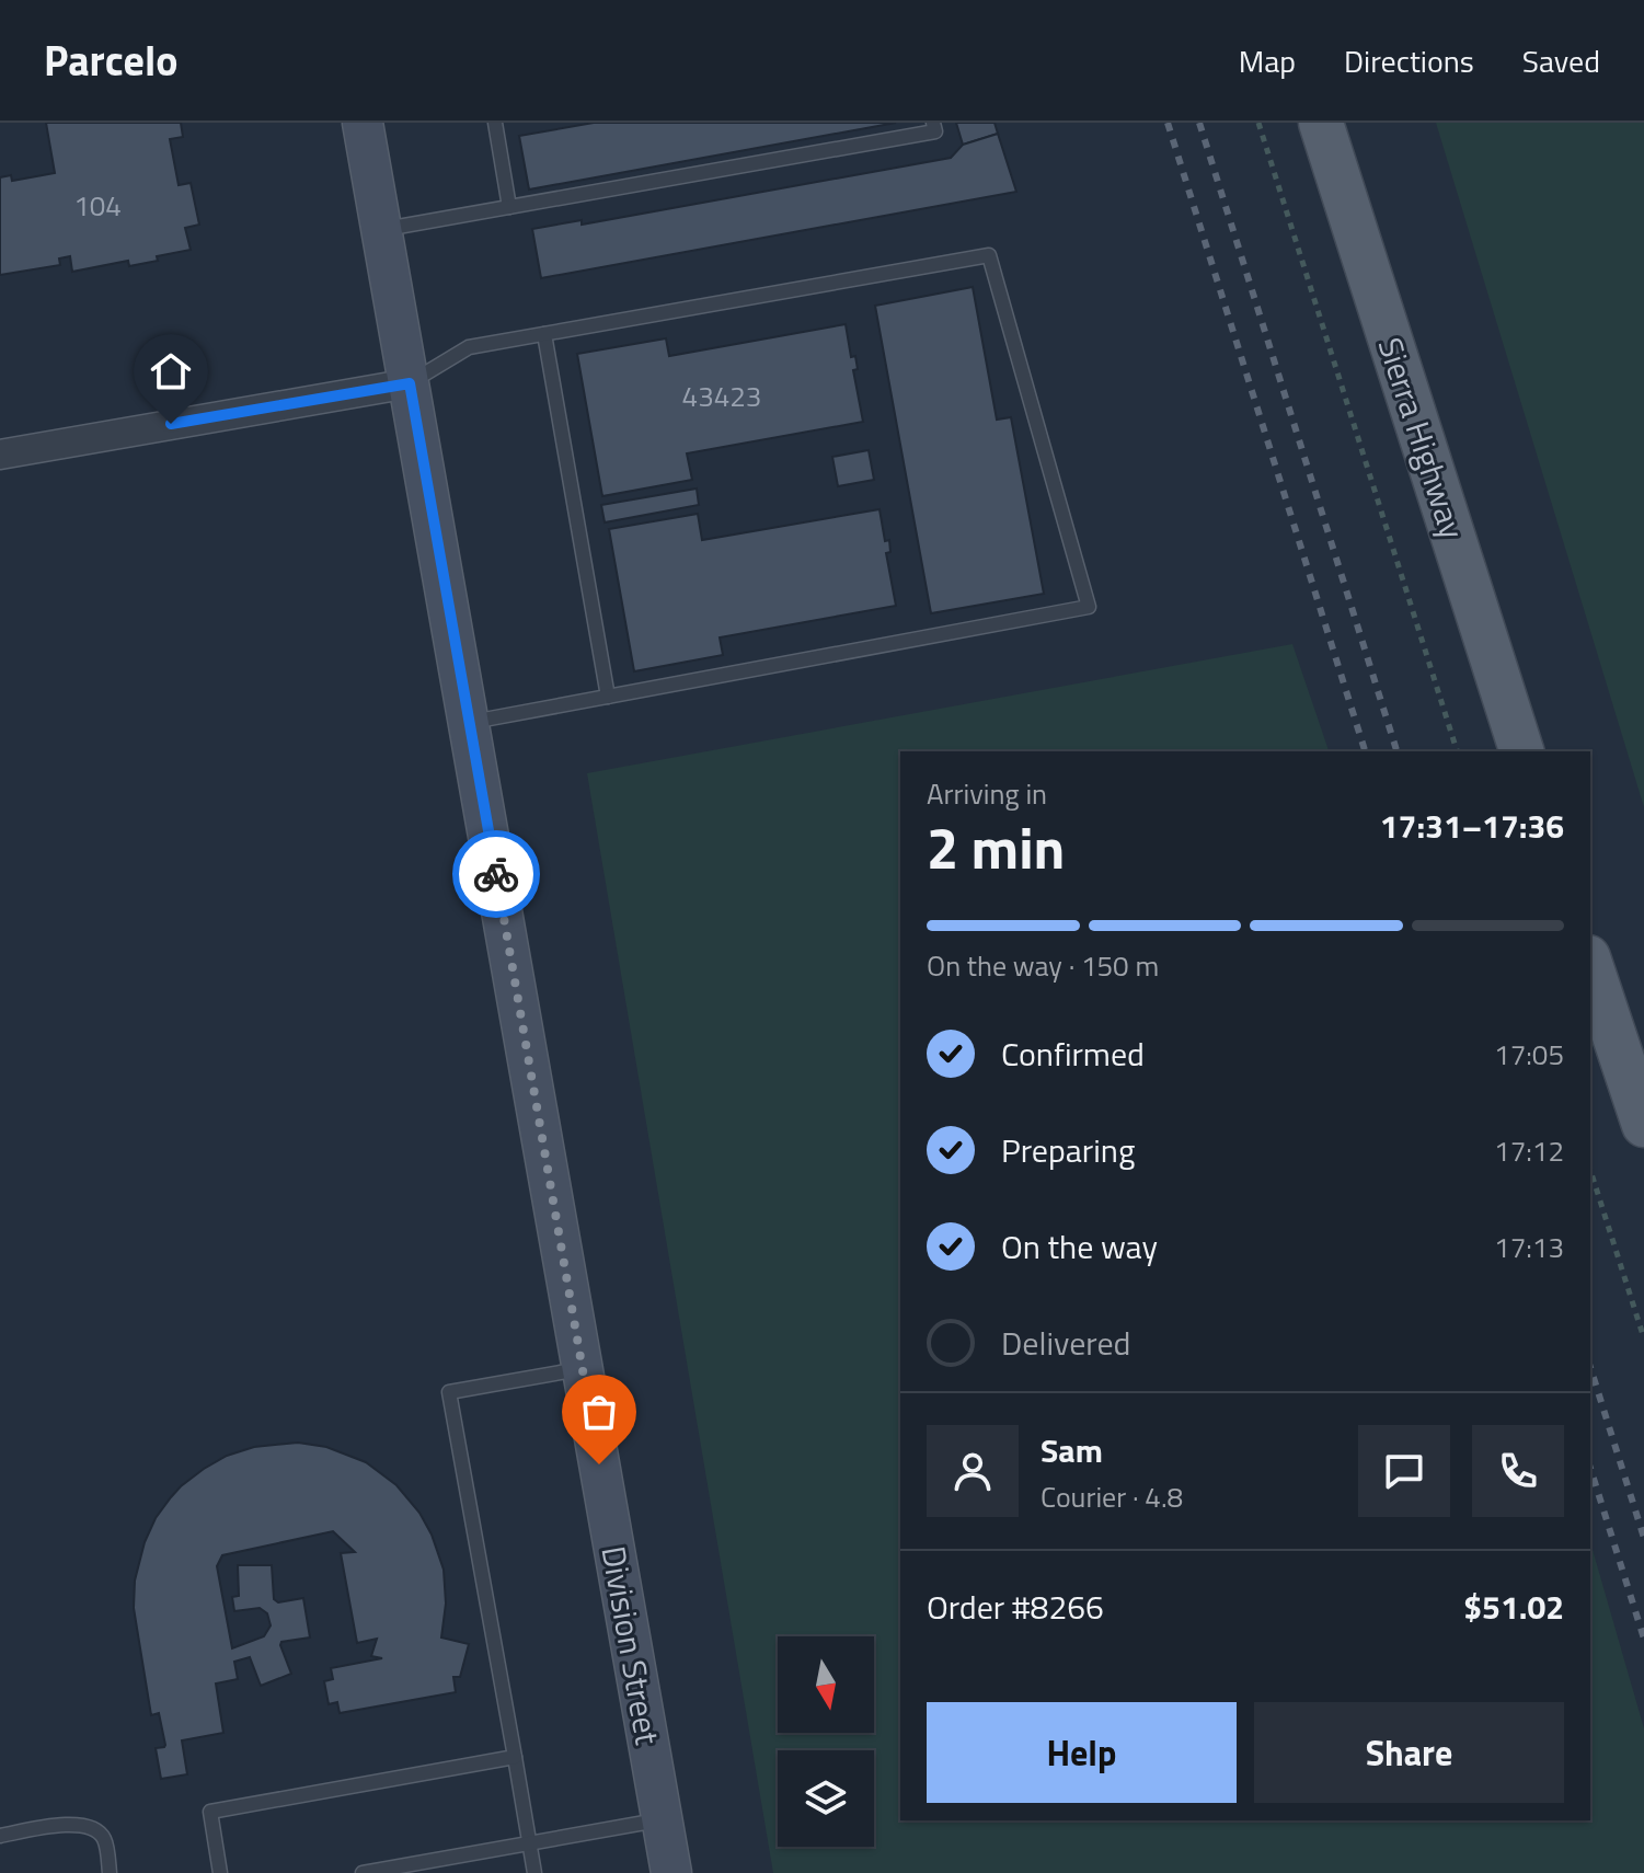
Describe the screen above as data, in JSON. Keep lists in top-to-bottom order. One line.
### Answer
{"streets":{"main road":["Sierra Highway","Division Street"]},"house_numbers":["104","43423"],"north":"bottom","page":{"header":"Parcelo","nav":["Map","Directions","Saved"],"heading":["2 min","Arriving in","17:31–17:36"],"panel":["Sam","Courier · 4.8","Order #8266","$51.02"],"bar":"On the way · 150 m","list":[["Confirmed","17:05"],["Preparing","17:12"],["On the way","17:13"],"Delivered"],"buttons":["Help","Share"]}}
